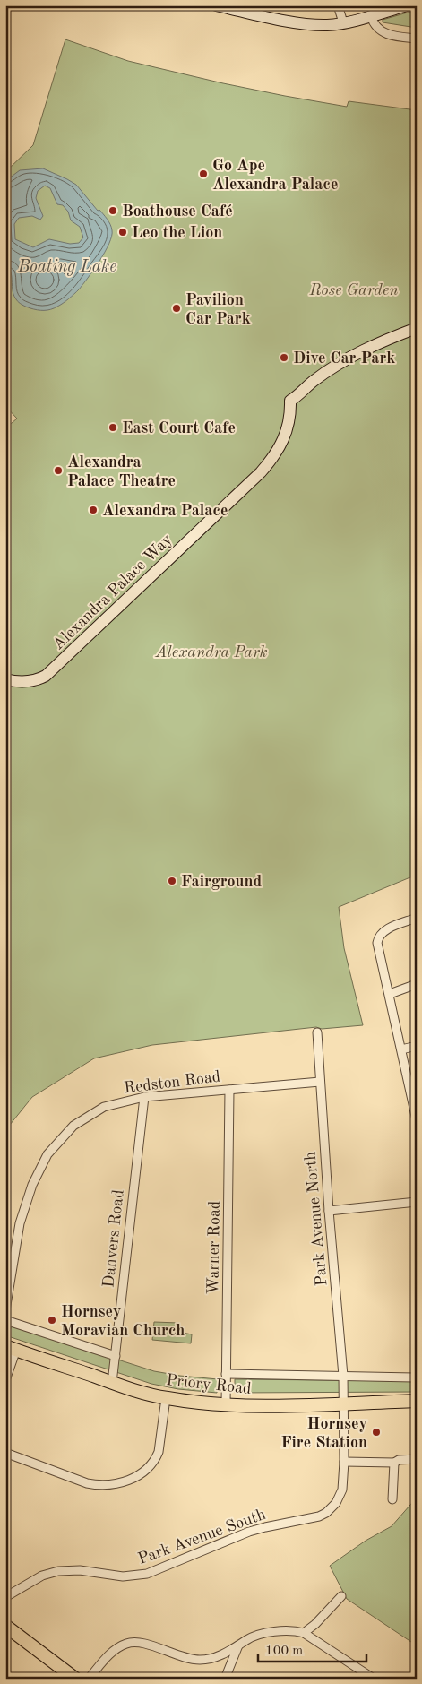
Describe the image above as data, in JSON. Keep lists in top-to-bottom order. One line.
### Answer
{"streets":{"main road":["Priory Road"],"street":["Alexandra Palace Way","Redston Road","Park Avenue North","Danvers Road","Warner Road","Park Avenue South"]},"crossings":[["Redston Road","Park Avenue North"],["Redston Road","Danvers Road"],["Redston Road","Warner Road"],["Park Avenue North","Priory Road"],["Park Avenue North","Park Avenue South"],["Danvers Road","Priory Road"],["Warner Road","Priory Road"],["Priory Road","Park Avenue South"]],"water":["Boating Lake"],"parks":["Rose Garden","Alexandra Park"],"places":["Go Ape Alexandra Palace","Boathouse Café","Leo the Lion","Pavilion Car Park","Dive Car Park","East Court Cafe","Alexandra Palace Theatre","Alexandra Palace","Fairground","Hornsey Moravian Church","Hornsey Fire Station"],"scale_bar":"100 m"}
